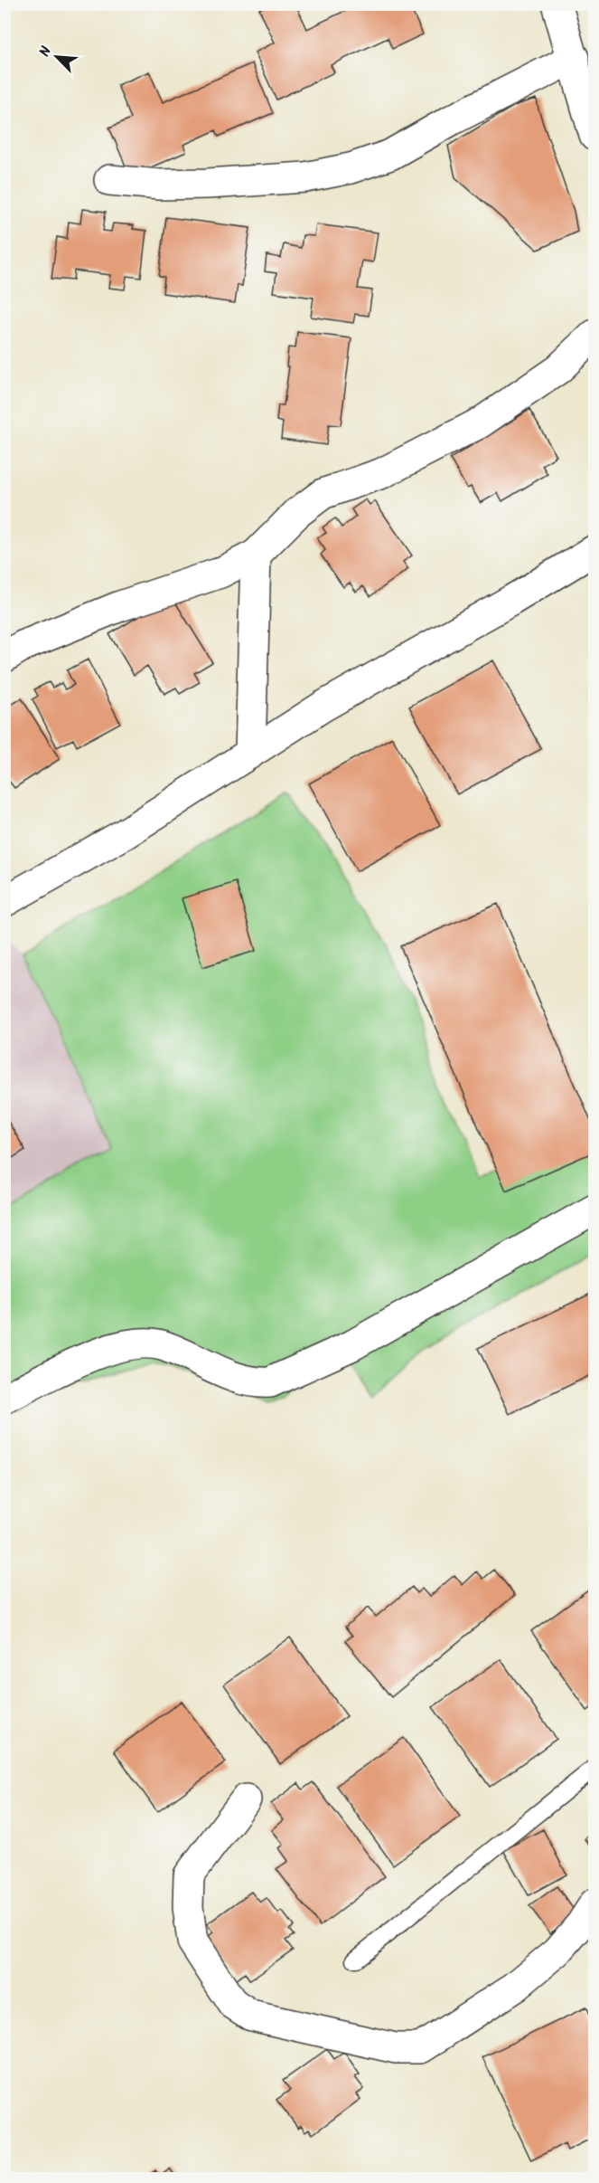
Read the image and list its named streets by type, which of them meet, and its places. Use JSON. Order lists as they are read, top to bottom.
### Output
{
  "north": "top left"
}
